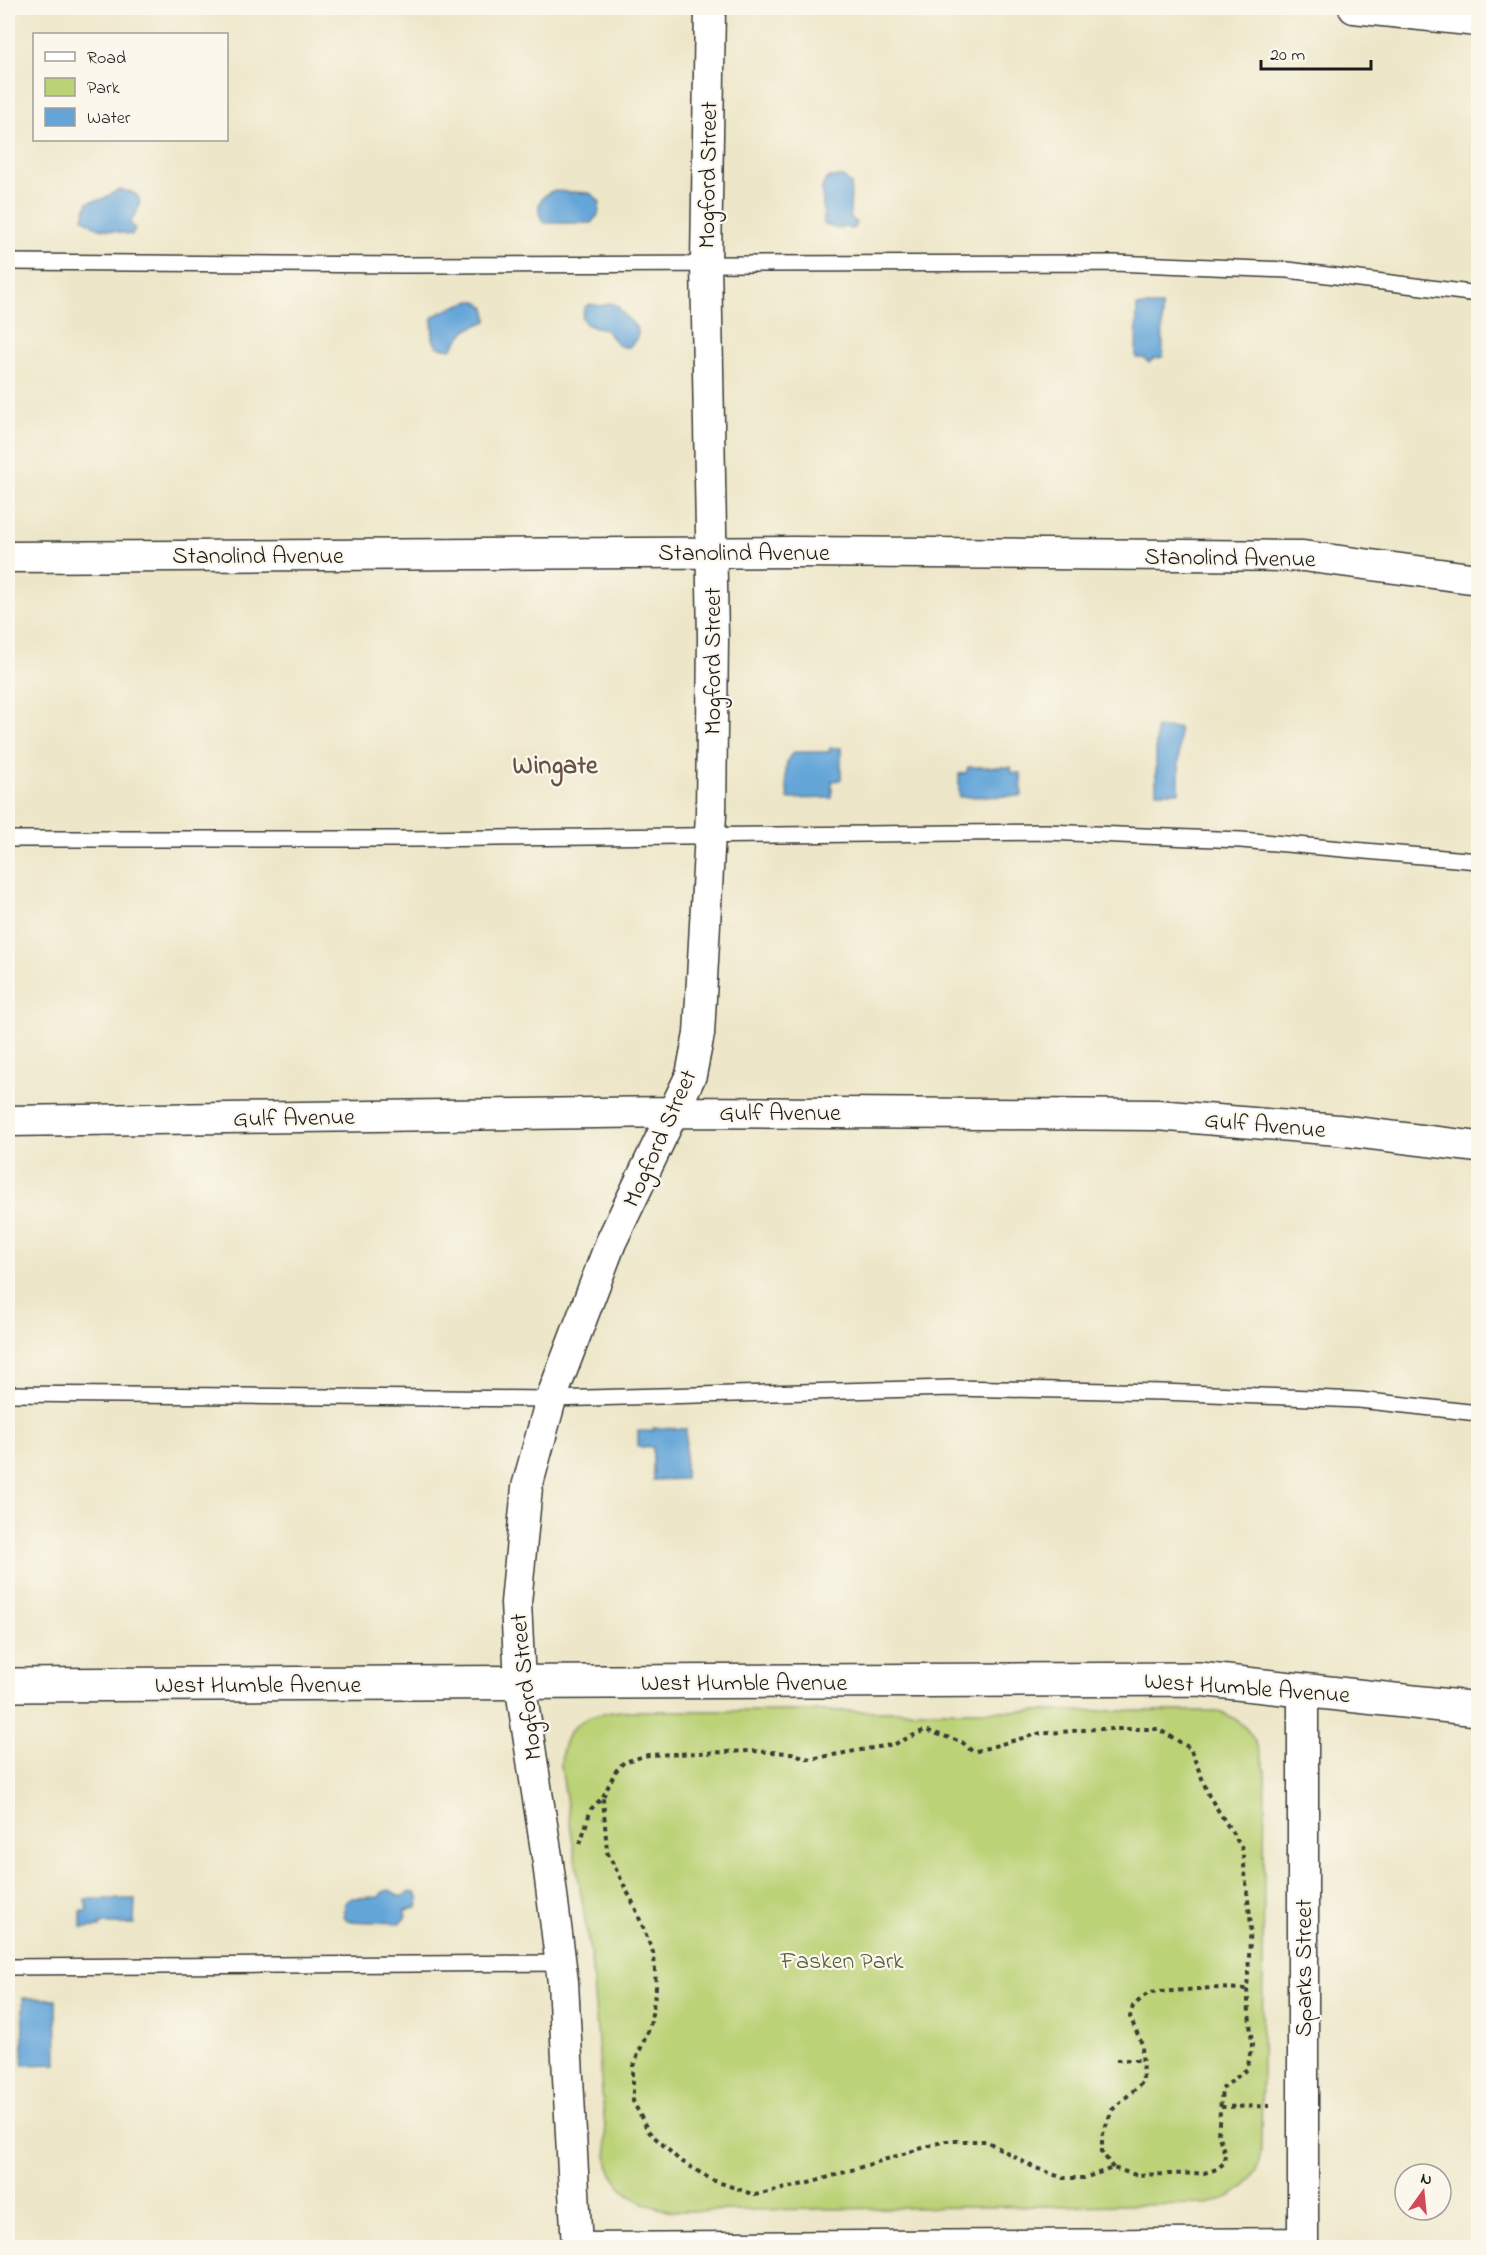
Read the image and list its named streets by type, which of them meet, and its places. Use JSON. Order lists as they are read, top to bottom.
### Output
{
  "streets": {
    "street": [
      "Mogford Street",
      "Stanolind Avenue",
      "Gulf Avenue",
      "West Humble Avenue",
      "Sparks Street"
    ]
  },
  "crossings": [
    ["Mogford Street", "Stanolind Avenue"],
    ["Mogford Street", "Gulf Avenue"],
    ["Mogford Street", "West Humble Avenue"],
    ["West Humble Avenue", "Sparks Street"]
  ],
  "districts": ["Wingate"],
  "parks": ["Fasken Park"],
  "legend": ["Road", "Park", "Water"],
  "scale_bar": "20 m",
  "north": "top"
}
